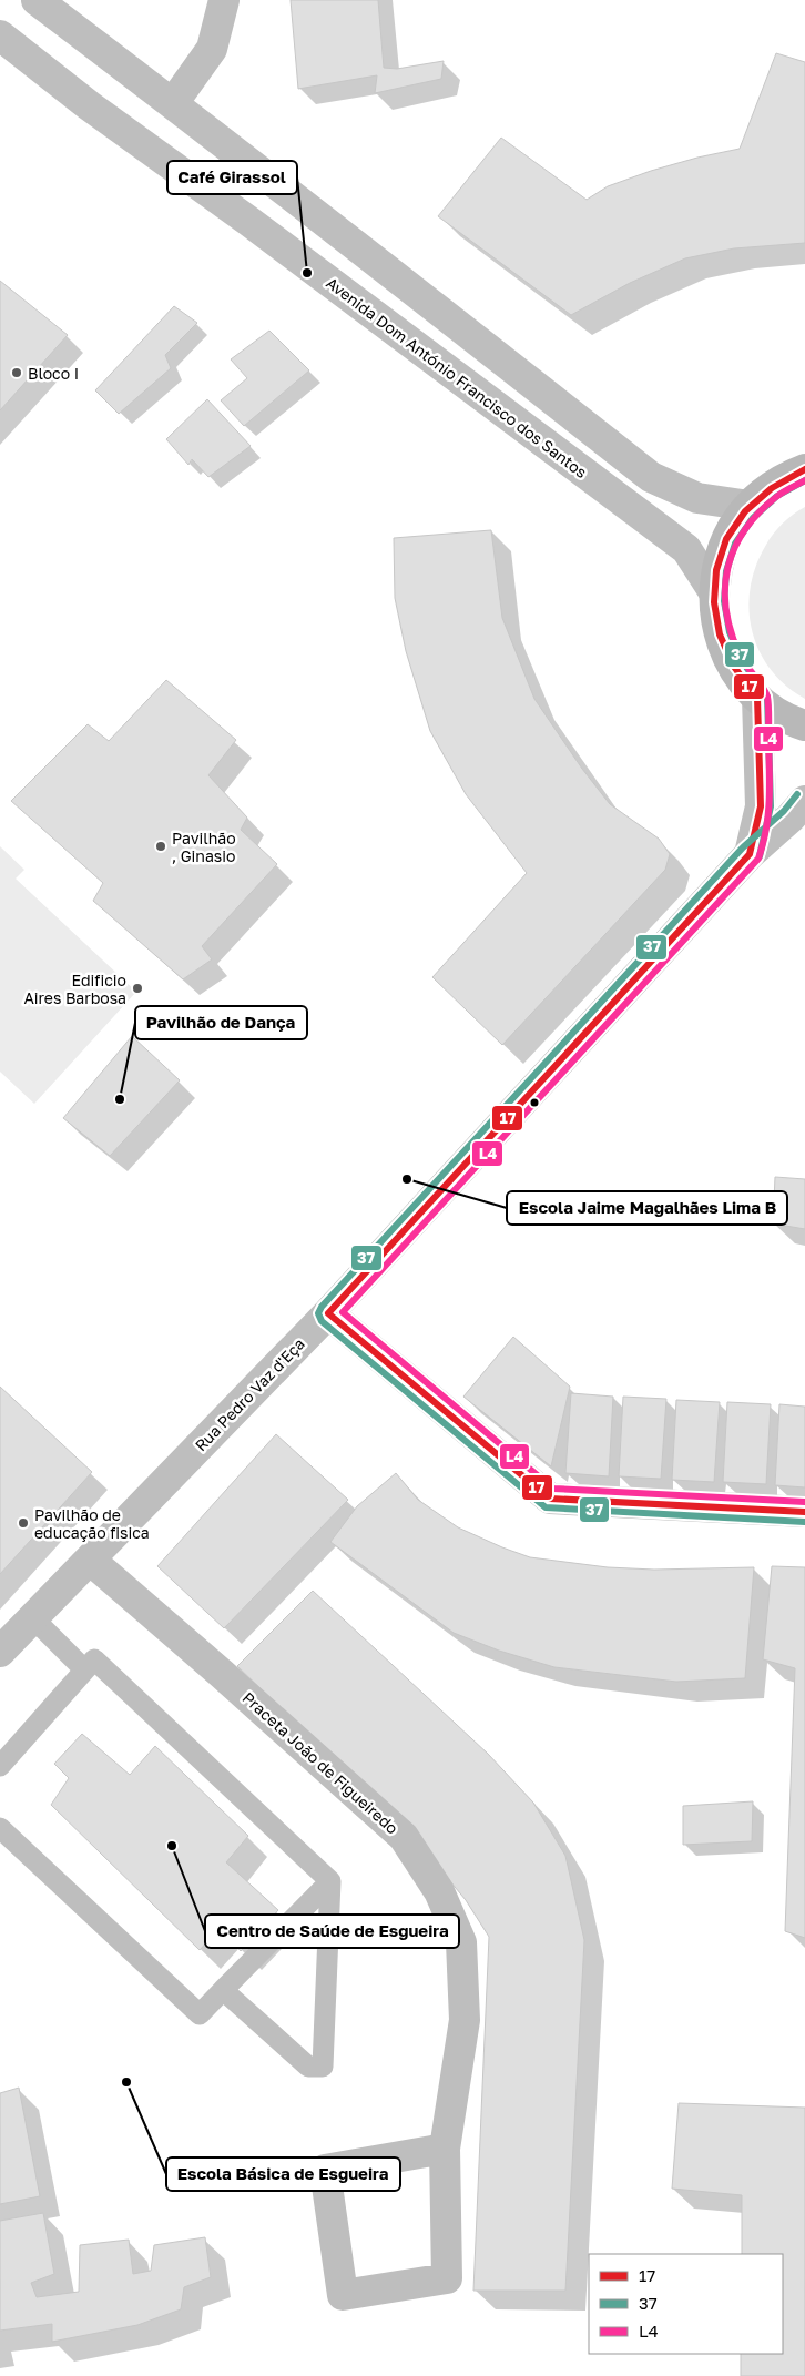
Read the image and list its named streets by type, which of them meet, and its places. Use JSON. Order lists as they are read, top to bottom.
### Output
{
  "streets": {
    "street": ["Avenida Dom António Francisco dos Santos", "Rua Pedro Vaz d'Eça", "Praceta João de Figueiredo"]
  },
  "crossings": [
    ["Rua Pedro Vaz d'Eça", "Praceta João de Figueiredo"]
  ],
  "places": [
    "Café Girassol",
    "Bloco I",
    "Pavilhão , Ginasio",
    "Edificio Aires Barbosa",
    "Pavilhão de Dança",
    "Escola Jaime Magalhães Lima B",
    "Pavilhão de educação fisica",
    "Centro de Saúde de Esgueira",
    "Escola Básica de Esgueira"
  ],
  "lines": ["transit line 17", "transit line 37", "transit line L4"],
  "legend": ["17", "37", "L4"]
}
